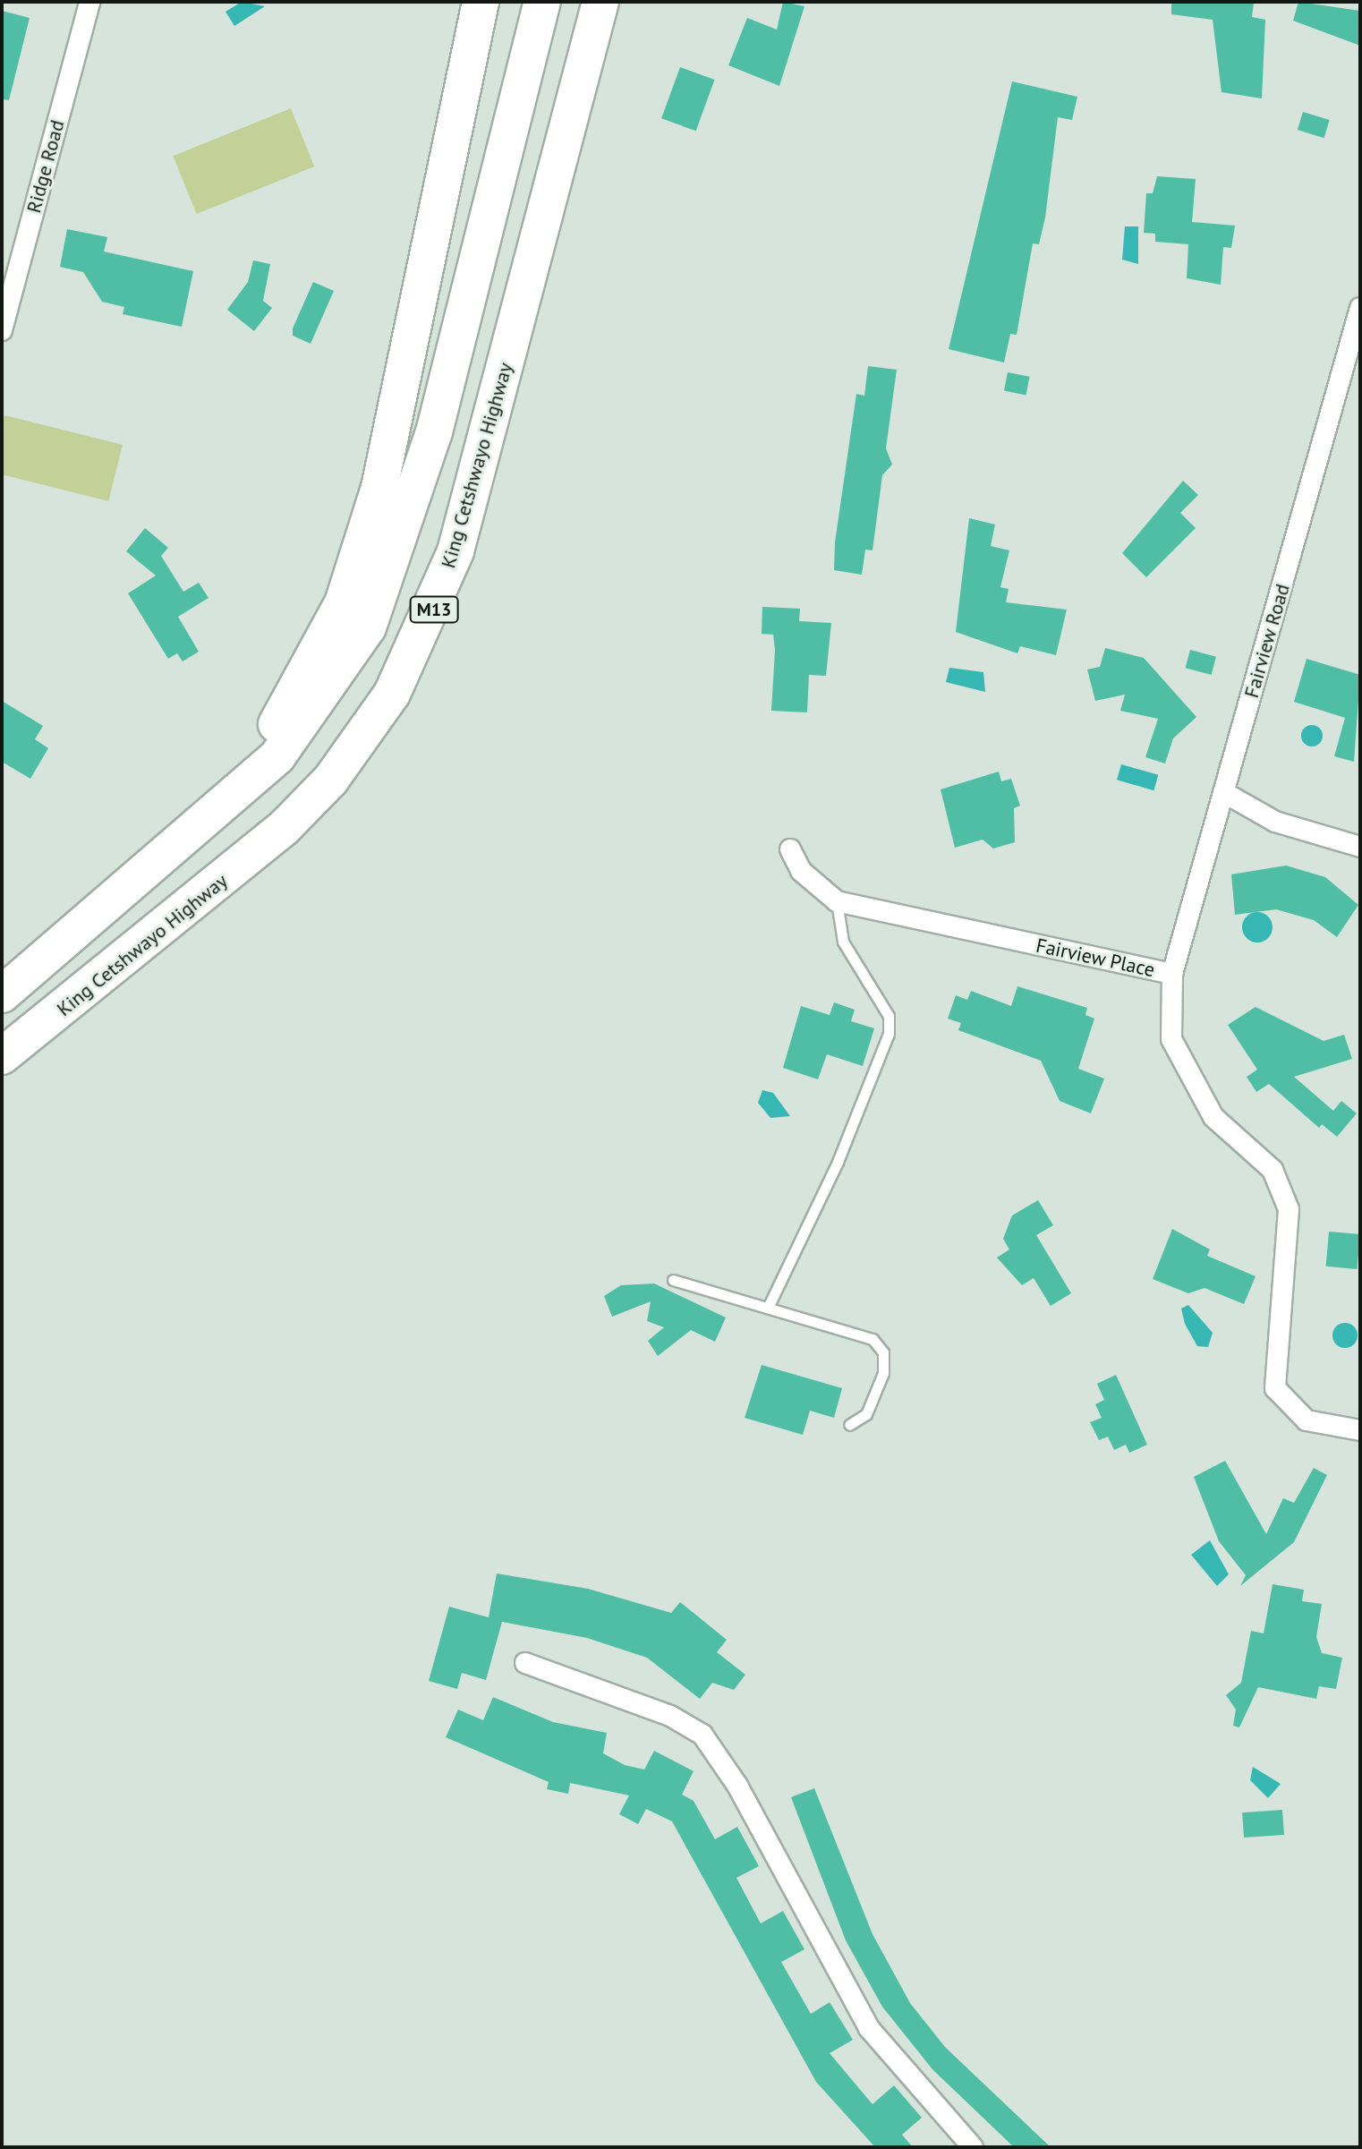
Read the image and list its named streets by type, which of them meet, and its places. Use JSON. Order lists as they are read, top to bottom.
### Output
{
  "streets": {
    "highway": ["King Cetshwayo Highway", "M13"],
    "street": ["Ridge Road", "Fairview Road", "Fairview Place"]
  },
  "crossings": [
    ["Fairview Road", "Fairview Place"]
  ]
}
